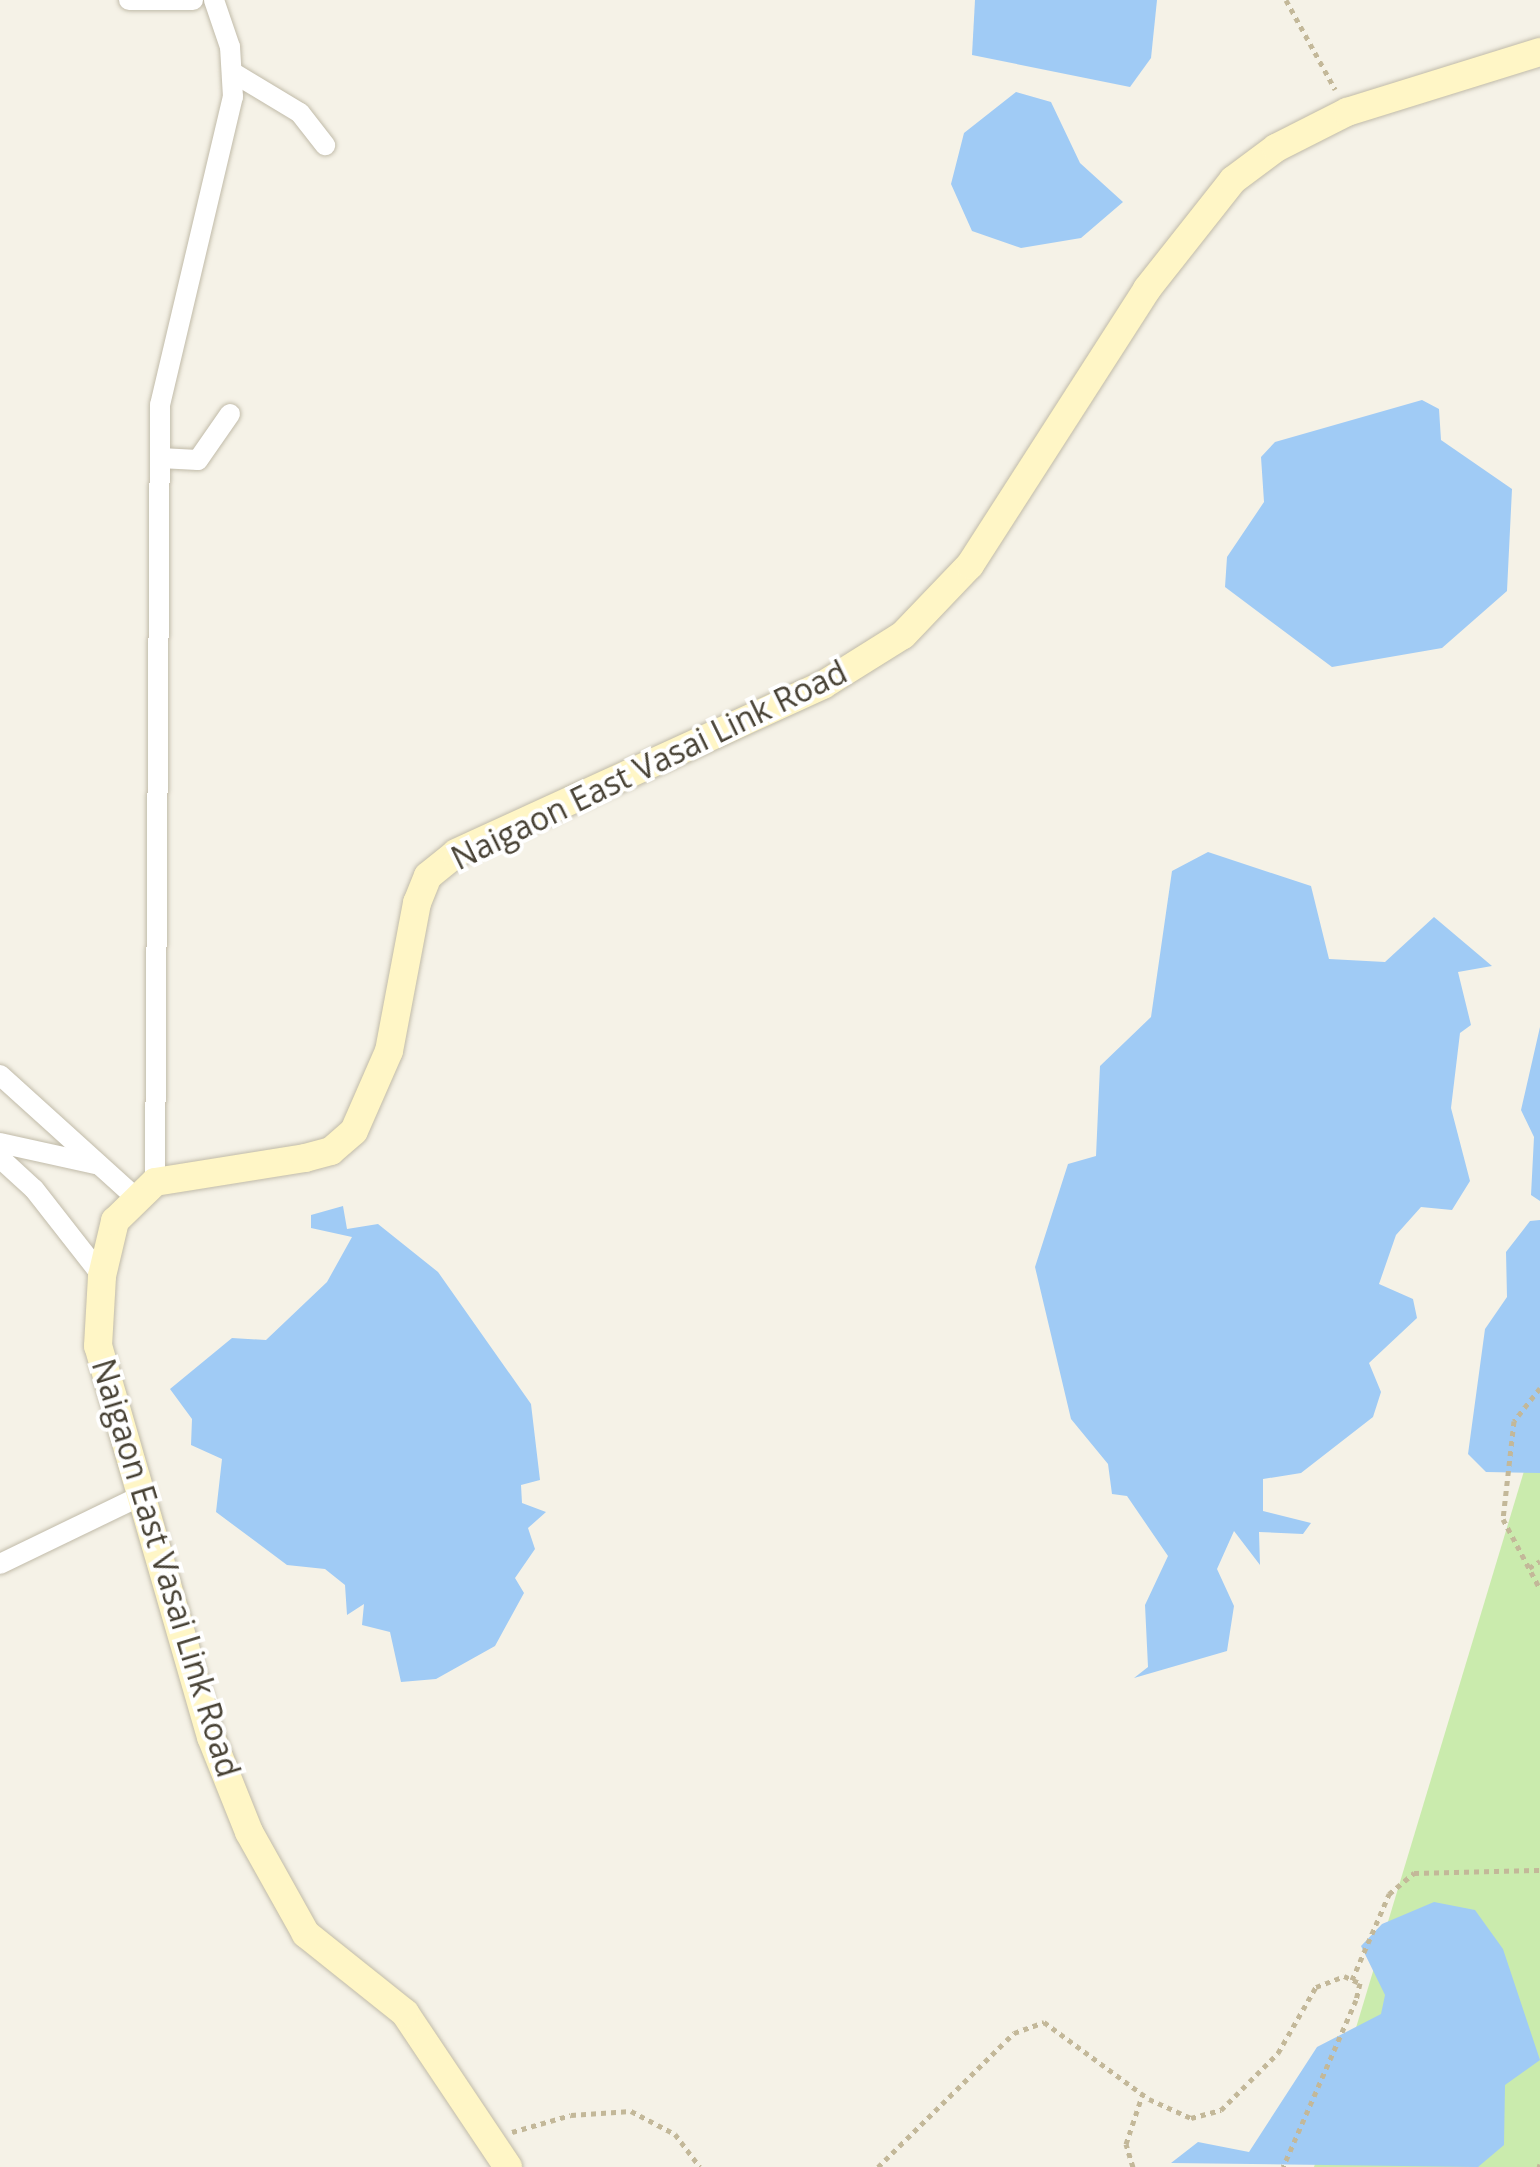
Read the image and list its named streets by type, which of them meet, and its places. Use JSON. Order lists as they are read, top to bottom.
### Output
{
  "streets": {
    "street": ["Naigaon East Vasai Link Road"]
  }
}
